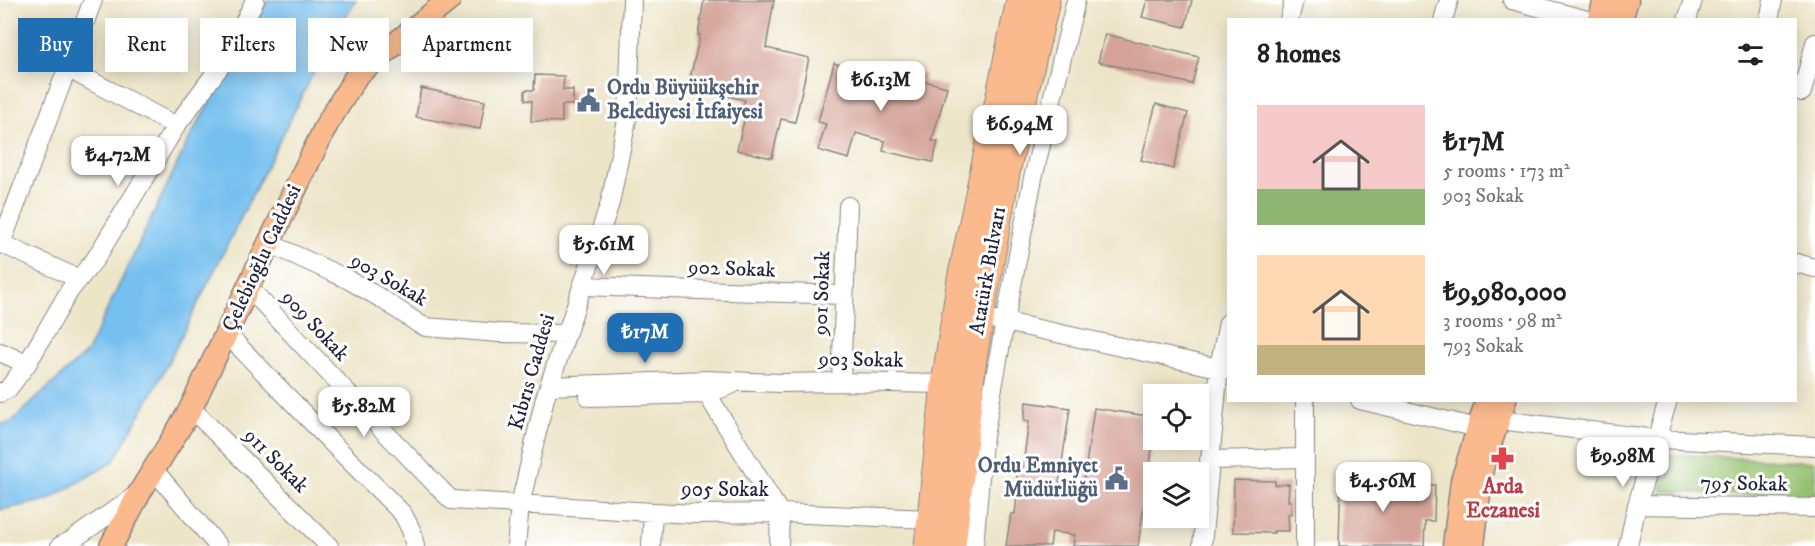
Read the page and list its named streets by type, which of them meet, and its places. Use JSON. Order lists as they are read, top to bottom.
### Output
{
  "streets": {
    "highway": ["Atatürk Bulvarı"],
    "main road": ["Çelebioğlu Caddesi"],
    "street": [
      "902 Sokak",
      "903 Sokak",
      "901 Sokak",
      "909 Sokak",
      "Kıbrıs Caddesi",
      "911 Sokak",
      "795 Sokak",
      "905 Sokak"
    ]
  },
  "crossings": [
    ["Çelebioğlu Caddesi", "903 Sokak"],
    ["Çelebioğlu Caddesi", "909 Sokak"],
    ["Çelebioğlu Caddesi", "911 Sokak"],
    ["902 Sokak", "901 Sokak"],
    ["902 Sokak", "Kıbrıs Caddesi"],
    ["Atatürk Bulvarı", "903 Sokak"],
    ["Atatürk Bulvarı", "905 Sokak"],
    ["903 Sokak", "901 Sokak"],
    ["903 Sokak", "Kıbrıs Caddesi"],
    ["909 Sokak", "Kıbrıs Caddesi"],
    ["909 Sokak", "905 Sokak"],
    ["Kıbrıs Caddesi", "905 Sokak"]
  ],
  "places": {
    "public building": ["Ordu Büyüükşehir Belediyesi İtfaiyesi", "Ordu Emniyet Müdürlüğü"],
    "pharmacy": ["Arda Eczanesi"]
  },
  "page": {
    "chip": [
      "Buy",
      "Rent",
      "Filters",
      "New",
      "Apartment"
    ],
    "heading": "8 homes",
    "price": [
      "₺6.13M",
      "₺6.94M",
      "₺4.72M",
      "₺5.61M",
      "₺17M",
      "₺5.82M",
      "₺9.98M",
      "₺4.56M"
    ],
    "list": [
      {
        "name": "₺17M",
        "note": "5 rooms · 173 m² · 903 Sokak"
      },
      {
        "name": "₺9,980,000",
        "note": "3 rooms · 98 m² · 793 Sokak"
      }
    ]
  }
}
